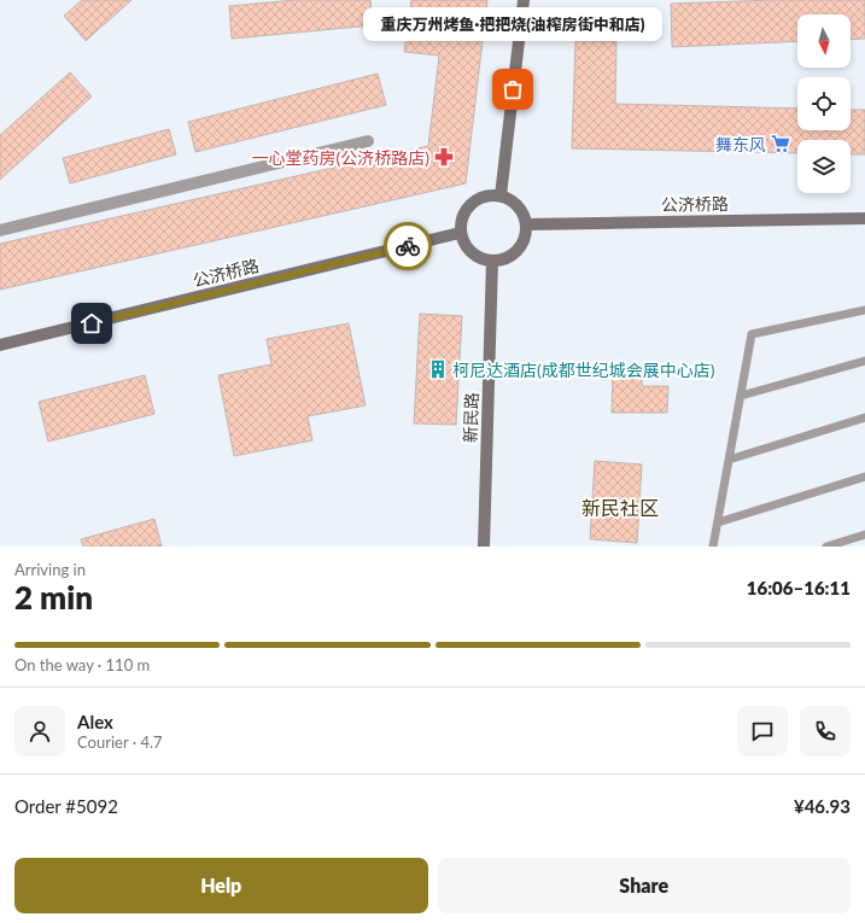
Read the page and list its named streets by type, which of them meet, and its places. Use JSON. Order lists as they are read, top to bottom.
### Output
{
  "streets": {
    "main road": ["公济桥路", "新民路"]
  },
  "crossings": [
    ["公济桥路", "新民路"]
  ],
  "districts": ["新民社区"],
  "places": {
    "other": ["重庆万州烤鱼·把把烧(油榨房街中和店)"],
    "supermarket": ["舞东风"],
    "pharmacy": ["一心堂药房(公济桥路店)"],
    "building": ["柯尼达酒店(成都世纪城会展中心店)"]
  },
  "north": "bottom",
  "page": {
    "bubble": "重庆万州烤鱼·把把烧(油榨房街中和店)",
    "heading": ["2 min", "Arriving in", "16:06–16:11"],
    "panel": [
      "Alex",
      "Courier · 4.7",
      "Order #5092",
      "¥46.93"
    ],
    "bar": "On the way · 110 m",
    "buttons": ["Help", "Share"]
  }
}
